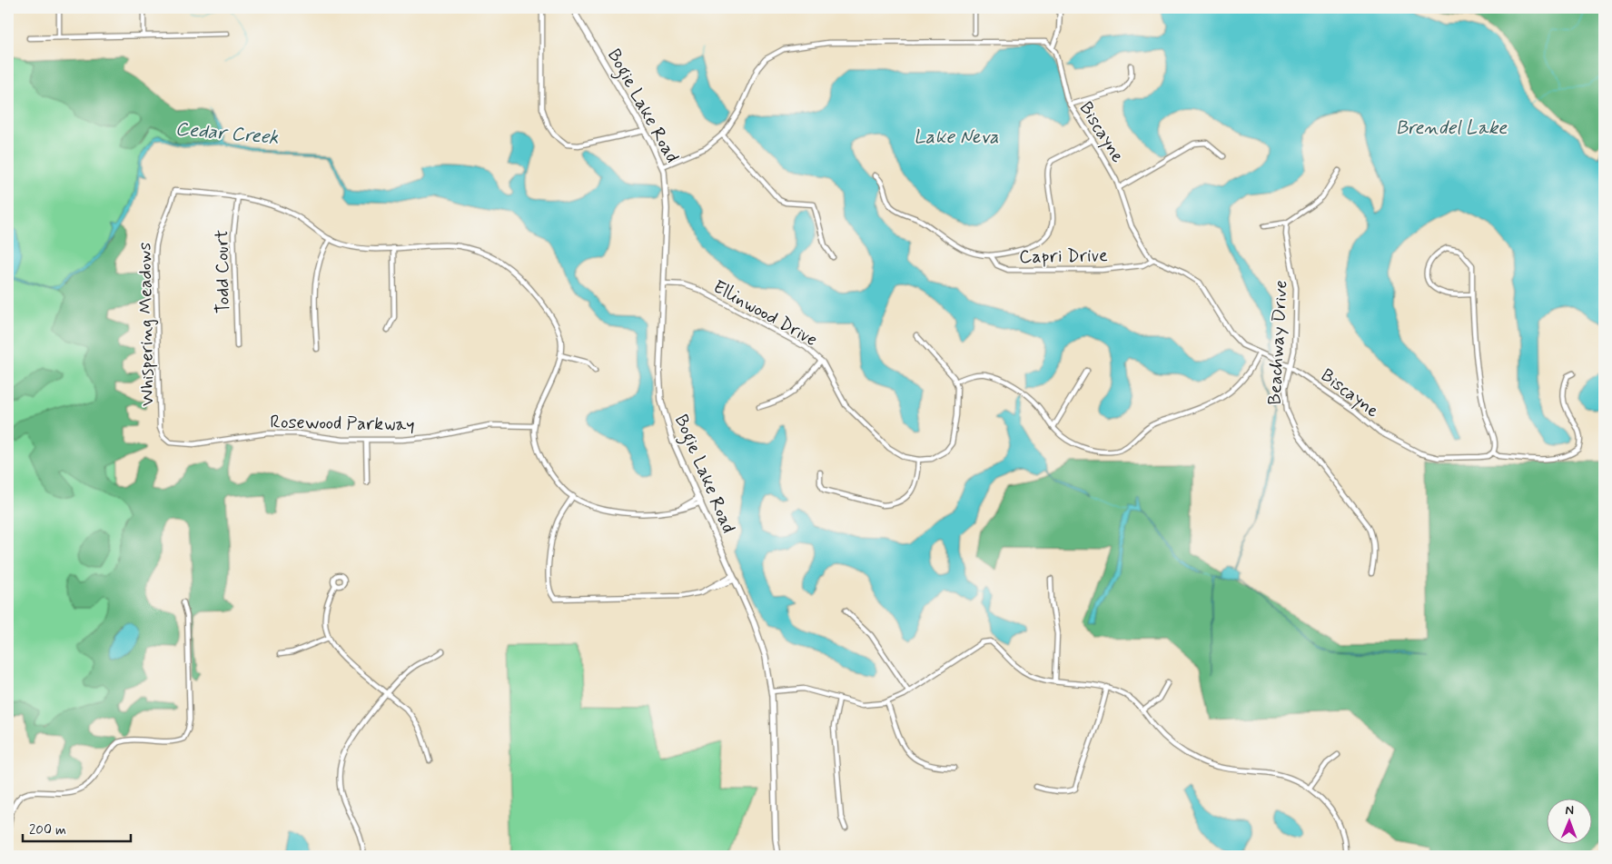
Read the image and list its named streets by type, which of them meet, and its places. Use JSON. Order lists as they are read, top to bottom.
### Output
{
  "streets": {
    "main road": ["Bogie Lake Road"],
    "street": [
      "Biscayne",
      "Capri Drive",
      "Todd Court",
      "Ellinwood Drive",
      "Whispering Meadows",
      "Beachway Drive",
      "Rosewood Parkway"
    ]
  },
  "crossings": [
    ["Bogie Lake Road", "Ellinwood Drive"],
    ["Bogie Lake Road", "Whispering Meadows"],
    ["Biscayne", "Capri Drive"],
    ["Biscayne", "Beachway Drive"],
    ["Todd Court", "Whispering Meadows"],
    ["Whispering Meadows", "Rosewood Parkway"]
  ],
  "water": ["Brendel Lake", "Cedar Creek", "Lake Neva"],
  "scale_bar": "200 m",
  "north": "top"
}
